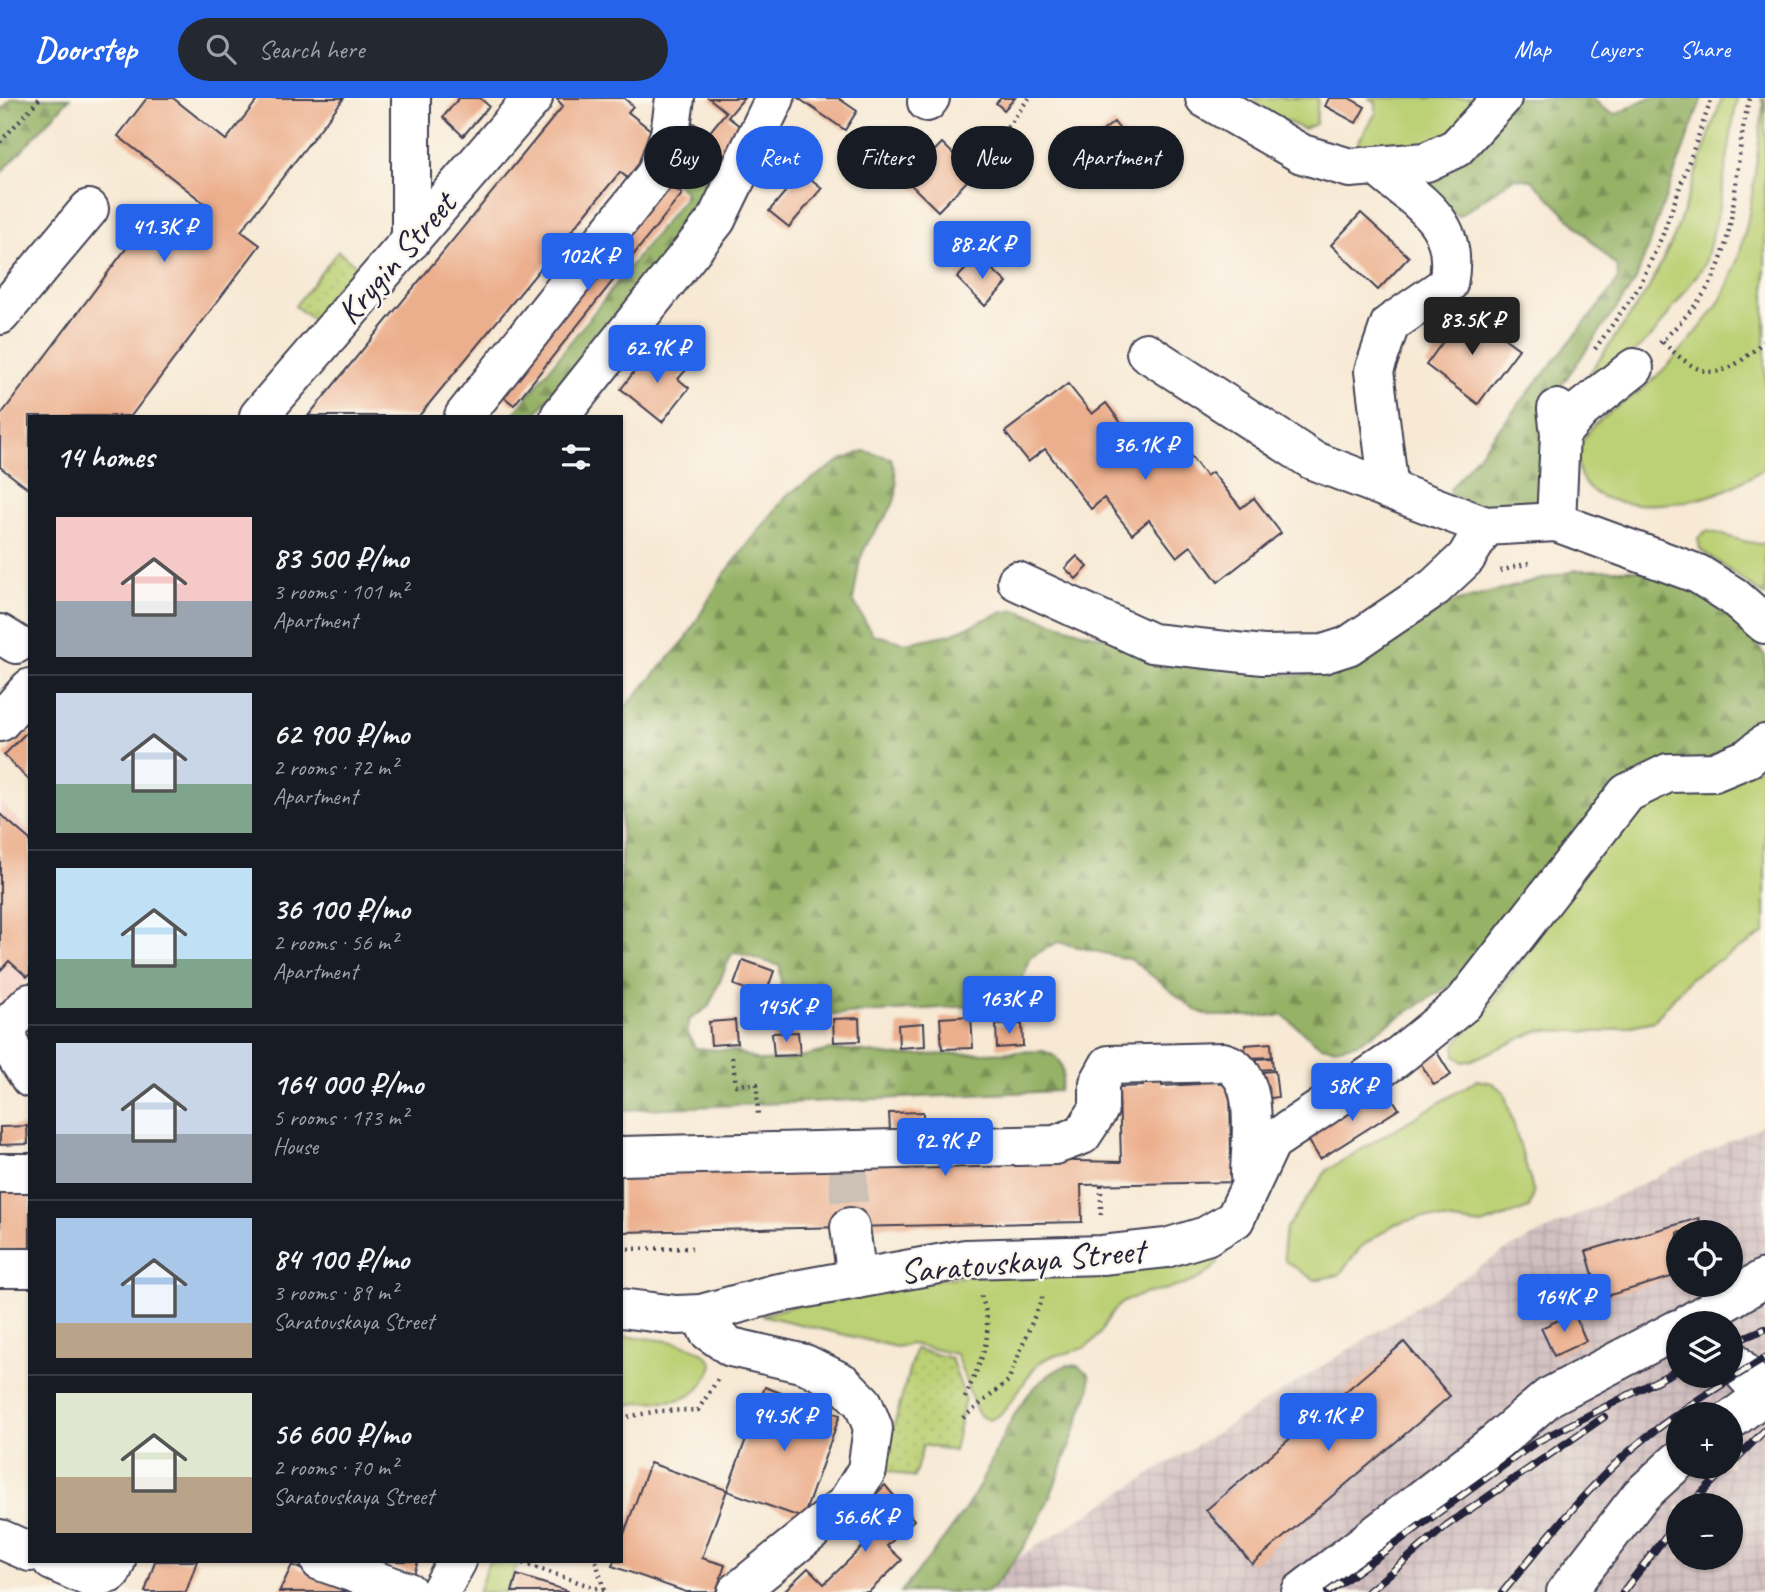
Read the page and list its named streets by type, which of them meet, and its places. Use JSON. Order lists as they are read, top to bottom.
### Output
{
  "streets": {
    "street": ["Krygin Street", "Saratovskaya Street"]
  },
  "page": {
    "header": "Doorstep",
    "search": "Search here",
    "nav": ["Map", "Layers", "Share"],
    "chip": [
      "Buy",
      "Rent",
      "Filters",
      "New",
      "Apartment"
    ],
    "price": [
      "41.3K ₽",
      "88.2K ₽",
      "102K ₽",
      "83.5K ₽",
      "62.9K ₽",
      "36.1K ₽",
      "163K ₽",
      "145K ₽",
      "58K ₽",
      "92.9K ₽",
      "164K ₽",
      "94.5K ₽",
      "84.1K ₽",
      "56.6K ₽"
    ],
    "heading": "14 homes",
    "list": [
      {
        "name": "83 500 ₽/mo",
        "note": "3 rooms · 101 m² · Apartment"
      },
      {
        "name": "62 900 ₽/mo",
        "note": "2 rooms · 72 m² · Apartment"
      },
      {
        "name": "36 100 ₽/mo",
        "note": "2 rooms · 56 m² · Apartment"
      },
      {
        "name": "164 000 ₽/mo",
        "note": "5 rooms · 173 m² · House"
      },
      {
        "name": "84 100 ₽/mo",
        "note": "3 rooms · 89 m² · Saratovskaya Street"
      },
      {
        "name": "56 600 ₽/mo",
        "note": "2 rooms · 70 m² · Saratovskaya Street"
      }
    ],
    "map_buttons": ["+", "−"]
  }
}
